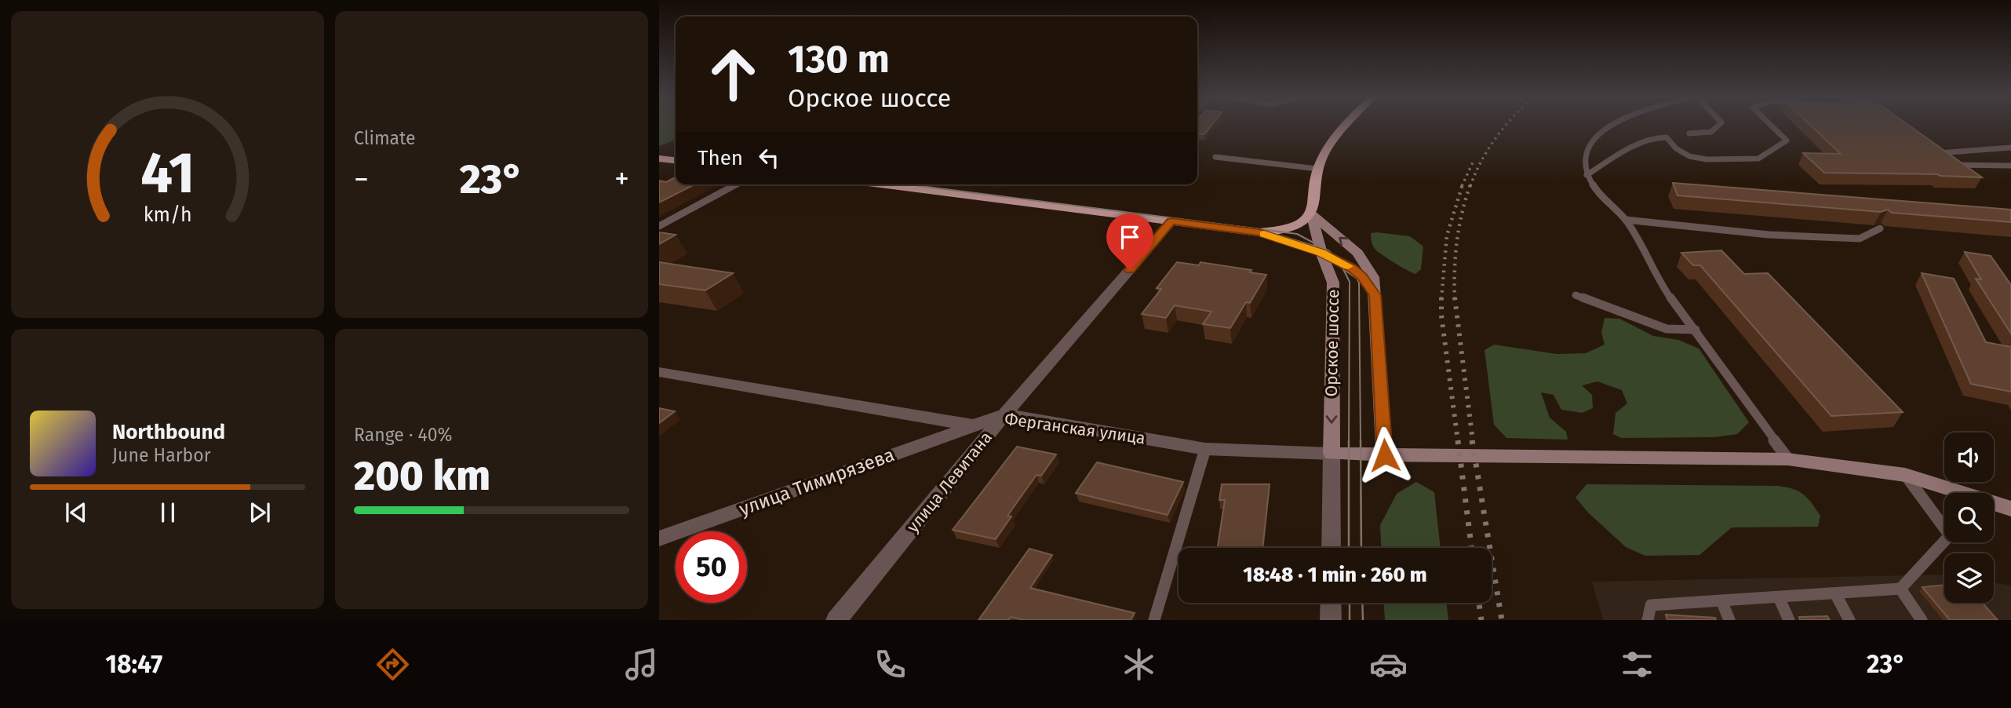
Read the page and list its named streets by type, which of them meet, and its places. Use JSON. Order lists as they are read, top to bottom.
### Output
{
  "streets": {
    "main road": ["Орское шоссе"],
    "street": ["Ферганская улица", "улица Тимирязева", "улица Левитана"]
  },
  "crossings": [
    ["Орское шоссе", "Ферганская улица"],
    ["Ферганская улица", "улица Тимирязева"],
    ["Ферганская улица", "улица Левитана"]
  ],
  "page": {
    "tile": [
      "Climate",
      ["Range · 40%", "200 km"]
    ],
    "turn": ["130 m", "Орское шоссе"],
    "then": "Then",
    "heat": ["−", "23°", "+"],
    "song": ["Northbound", "June Harbor"],
    "limit": "50",
    "trip": "18:48 · 1 min · 260 m",
    "tabs": ["18:47", "23°"],
    "gauge": ["41", "km/h"]
  }
}
